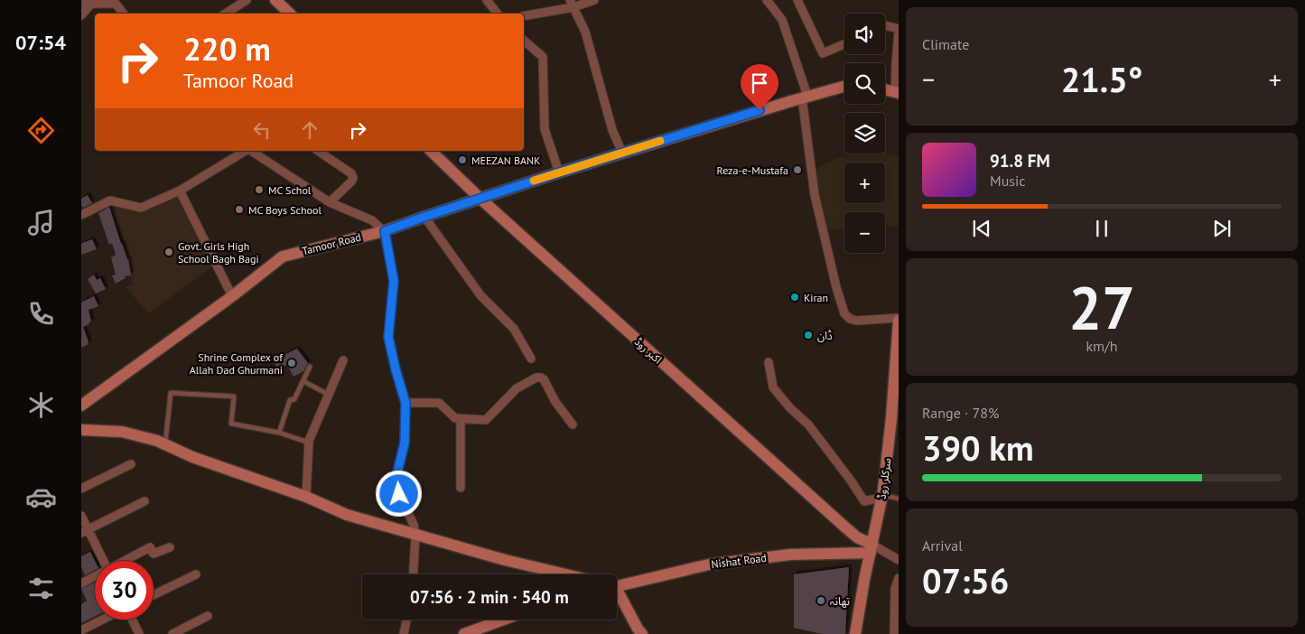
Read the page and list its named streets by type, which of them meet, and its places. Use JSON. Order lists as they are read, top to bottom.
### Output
{
  "streets": {
    "street": [
      "Tamoor Road",
      "اکبر روڈ",
      "سرکلر روڈ",
      "Nishat Road"
    ]
  },
  "crossings": [
    ["Tamoor Road", "اکبر روڈ"],
    ["اکبر روڈ", "سرکلر روڈ"],
    ["اکبر روڈ", "Nishat Road"],
    ["سرکلر روڈ", "Nishat Road"]
  ],
  "places": [
    "MEEZAN BANK",
    "Reza-e-Mustafa",
    "MC Schol",
    "MC Boys School",
    "Govt. Girls High School Bagh Bagi",
    "Kiran",
    "ڈان",
    "Shrine Complex of Allah Dad Ghurmani",
    "تھانہ"
  ],
  "page": {
    "tabs": "07:54",
    "tile": [
      "Climate",
      ["27", "km/h"],
      ["Range · 78%", "390 km"],
      ["Arrival", "07:56"]
    ],
    "map_buttons": ["+", "−"],
    "turn": ["220 m", "Tamoor Road"],
    "heat": ["−", "21.5°", "+"],
    "song": ["91.8 FM", "Music"],
    "limit": "30",
    "trip": "07:56 · 2 min · 540 m"
  }
}
